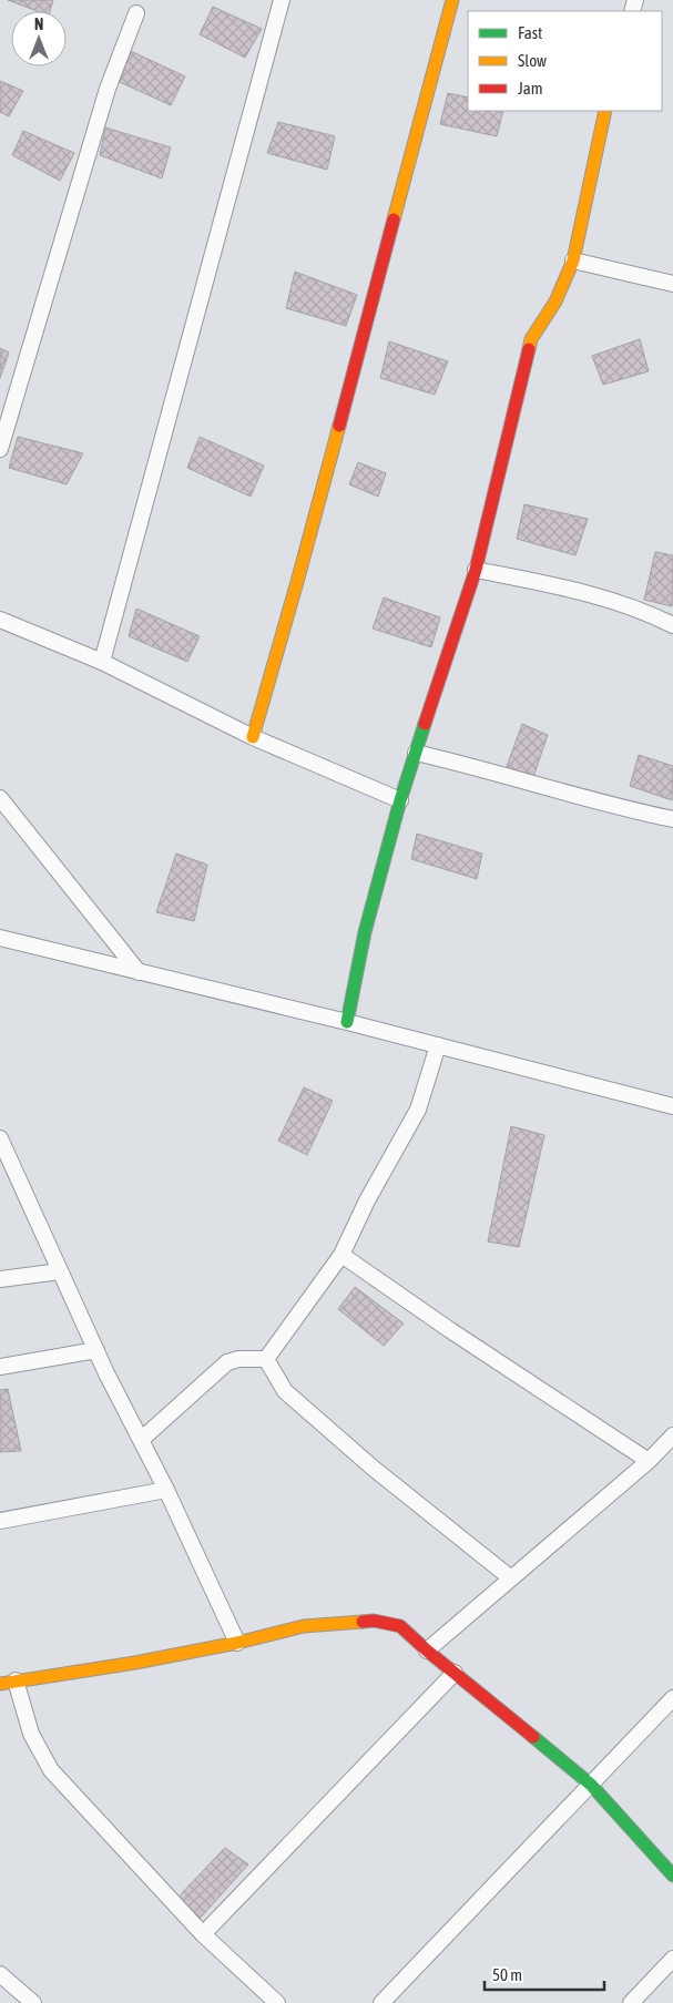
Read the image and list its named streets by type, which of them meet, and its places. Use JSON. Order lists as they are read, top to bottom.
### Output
{
  "legend": ["Fast", "Slow", "Jam"],
  "scale_bar": "50 m",
  "north": "top"
}
